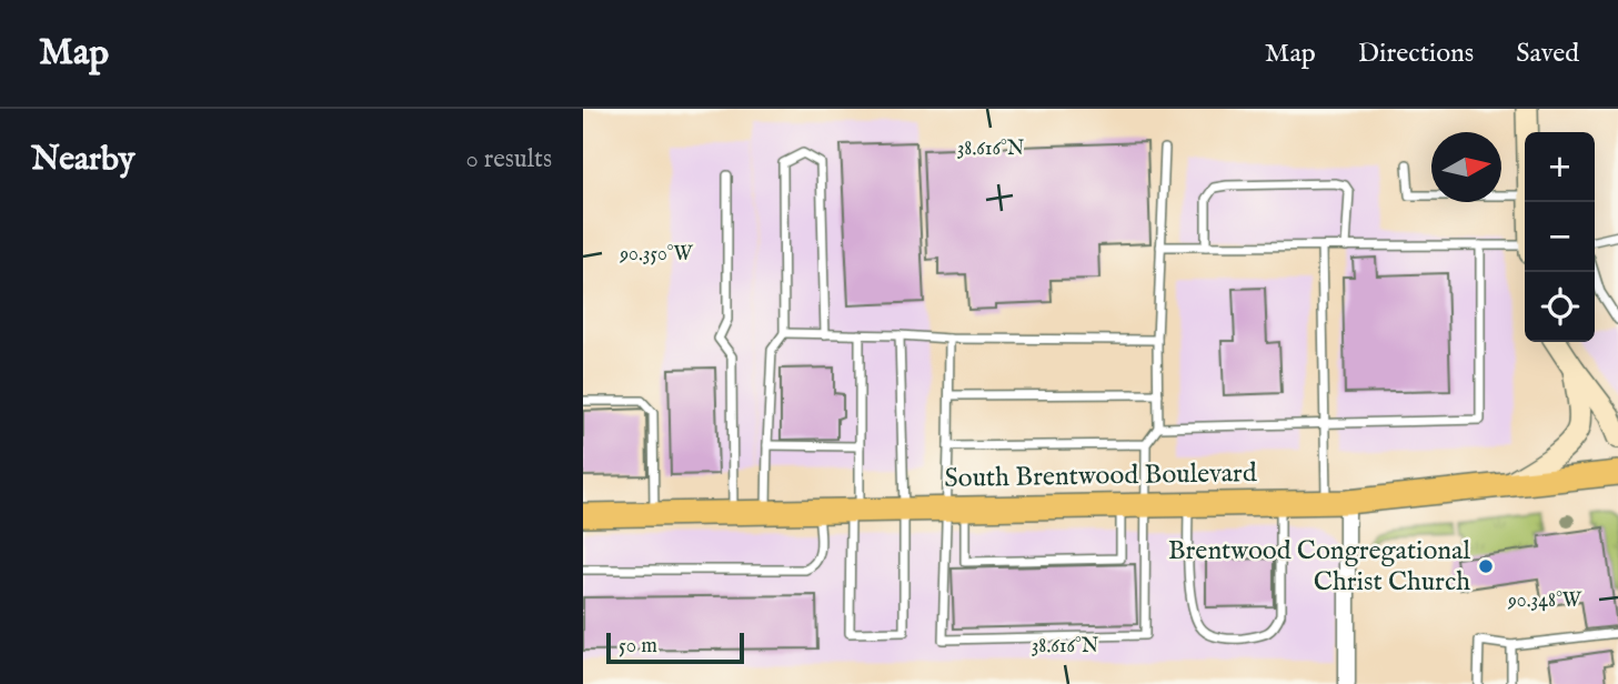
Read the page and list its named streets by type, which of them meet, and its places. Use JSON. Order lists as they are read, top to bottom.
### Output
{
  "streets": {
    "main road": ["South Brentwood Boulevard"]
  },
  "places": ["Brentwood Congregational Christ Church"],
  "scale_bar": "50 m",
  "north": "right",
  "page": {
    "header": "Map",
    "nav": ["Map", "Directions", "Saved"],
    "heading": ["Nearby", "0 results"],
    "map_buttons": ["+", "−"],
    "scale": "50 m"
  },
  "coordinates": ["38.616°N", "90.350°W", "90.348°W"]
}
